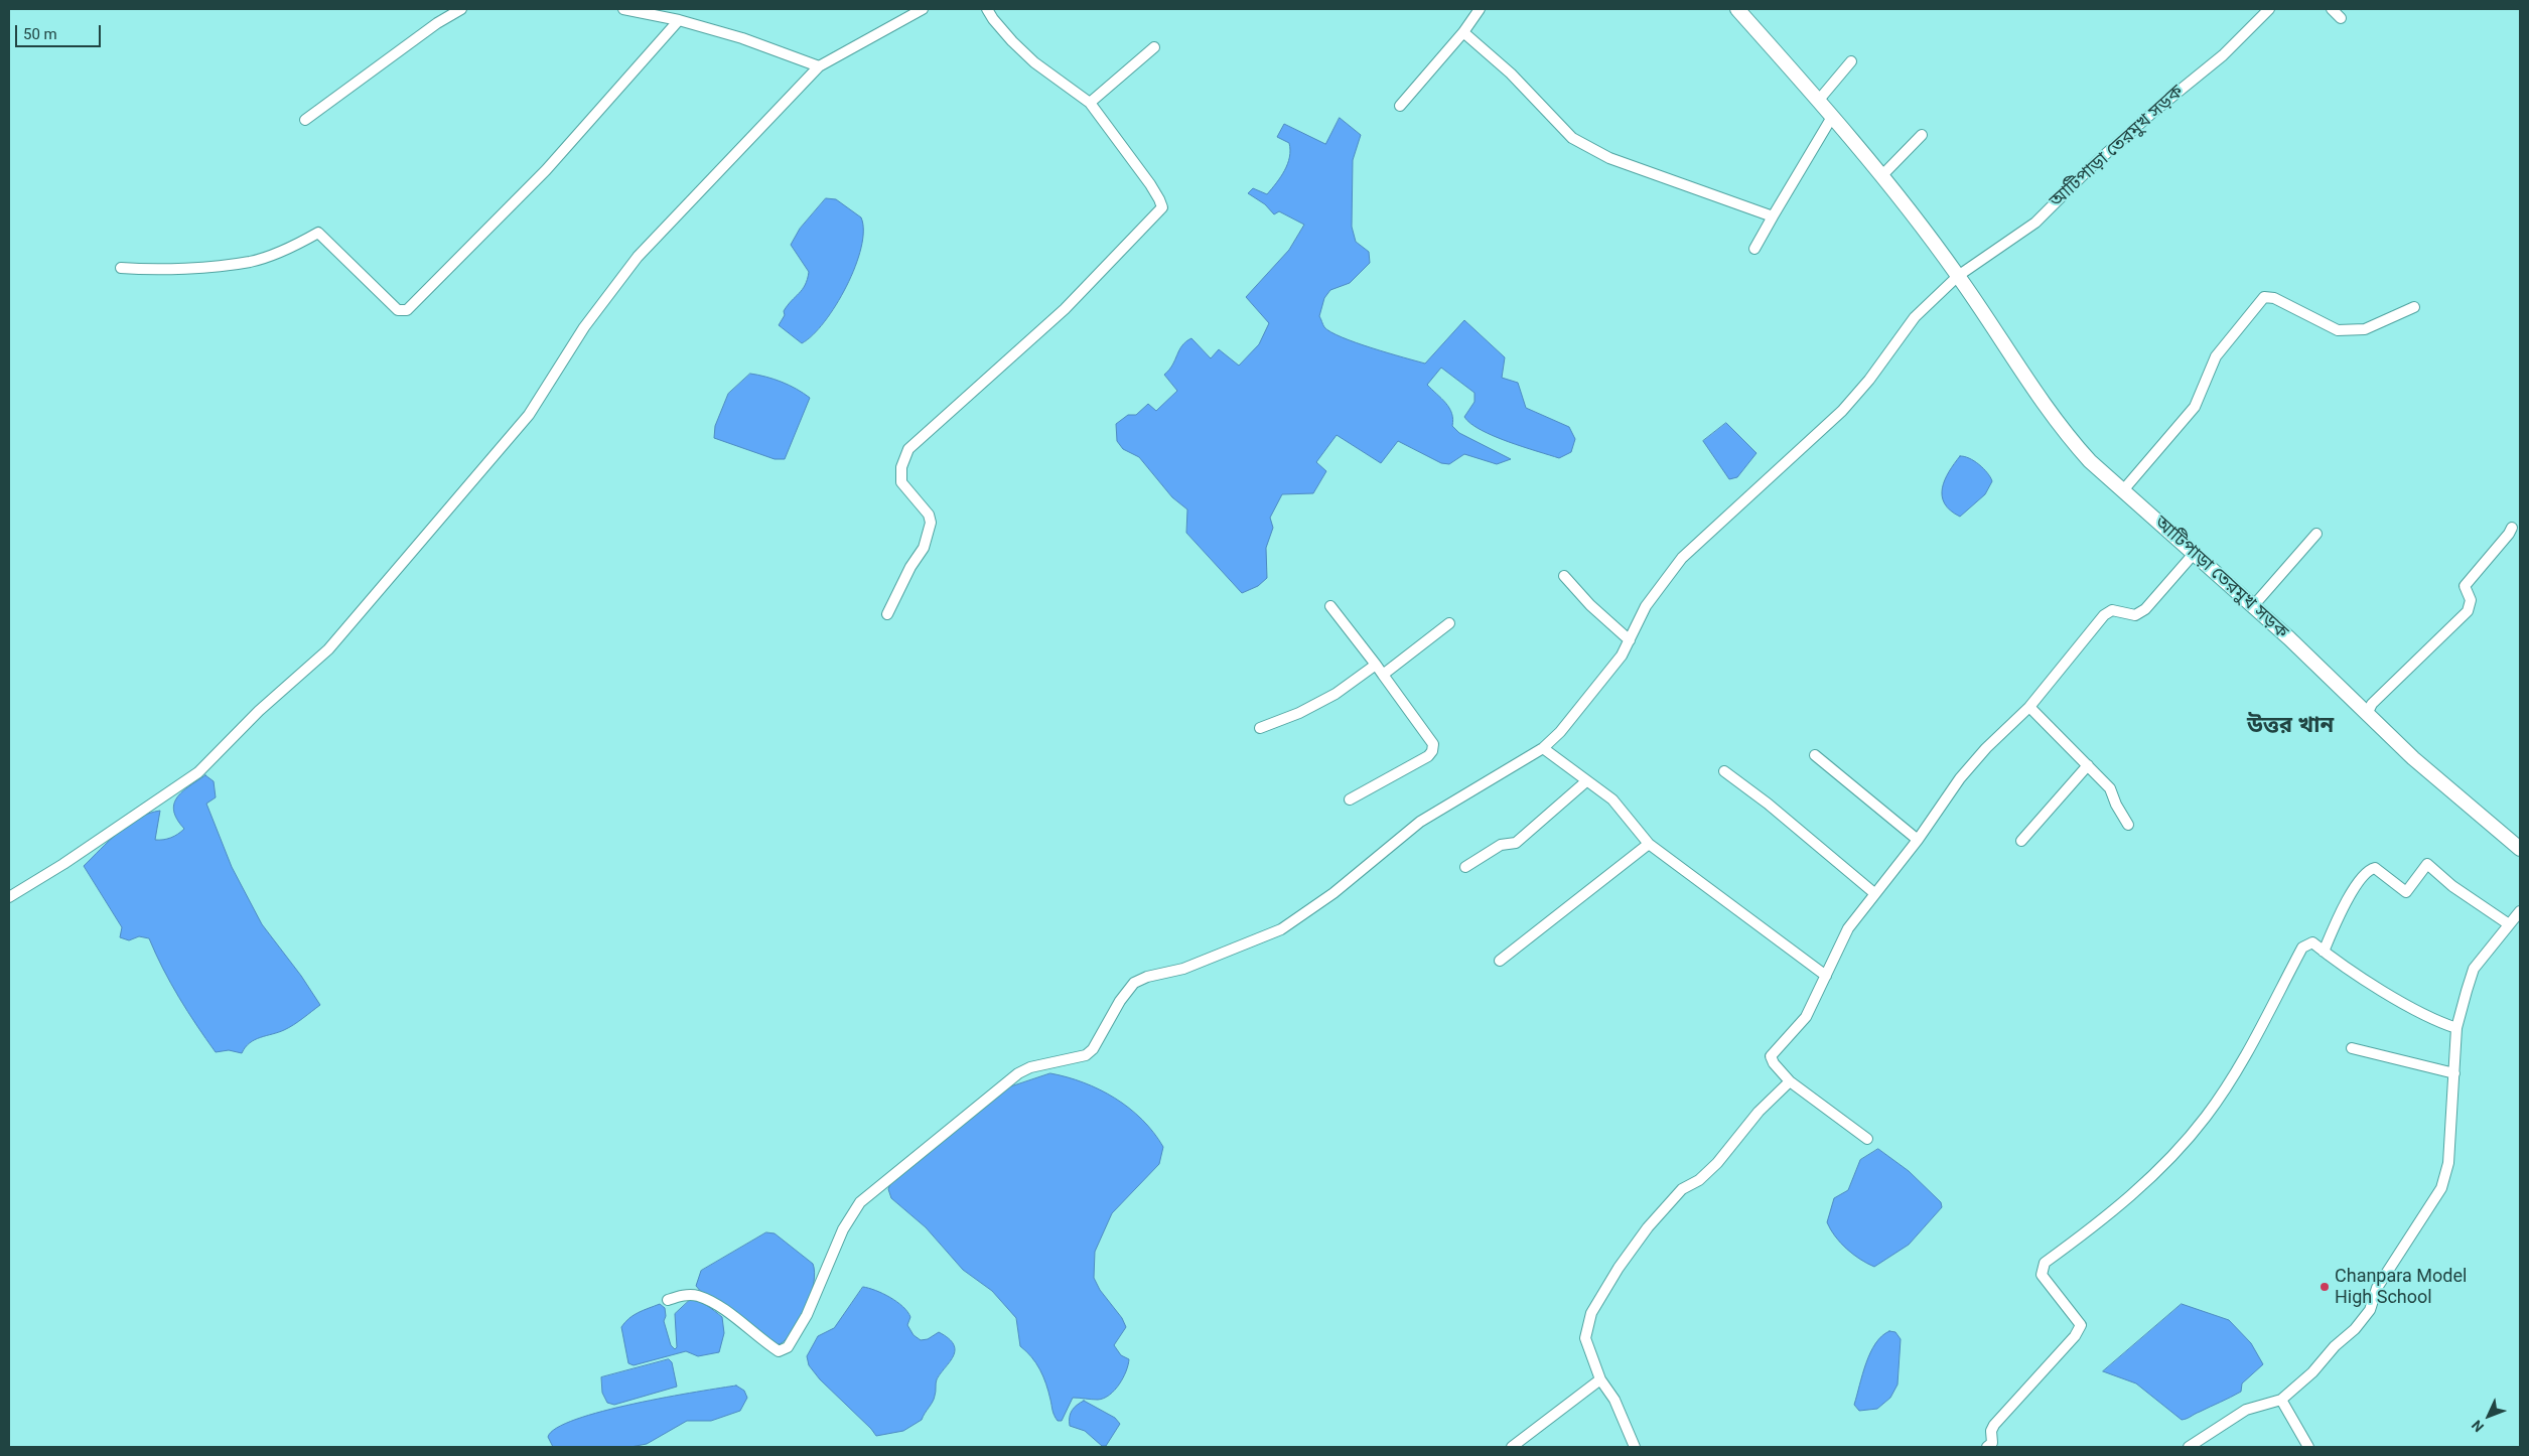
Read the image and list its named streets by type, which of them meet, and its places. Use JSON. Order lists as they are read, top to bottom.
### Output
{
  "streets": {
    "main road": ["আটিপাড়া তেরমুখ সড়ক"]
  },
  "districts": ["উত্তর খান"],
  "places": ["Chanpara Model High School"],
  "scale_bar": "50 m",
  "north": "bottom left"
}
